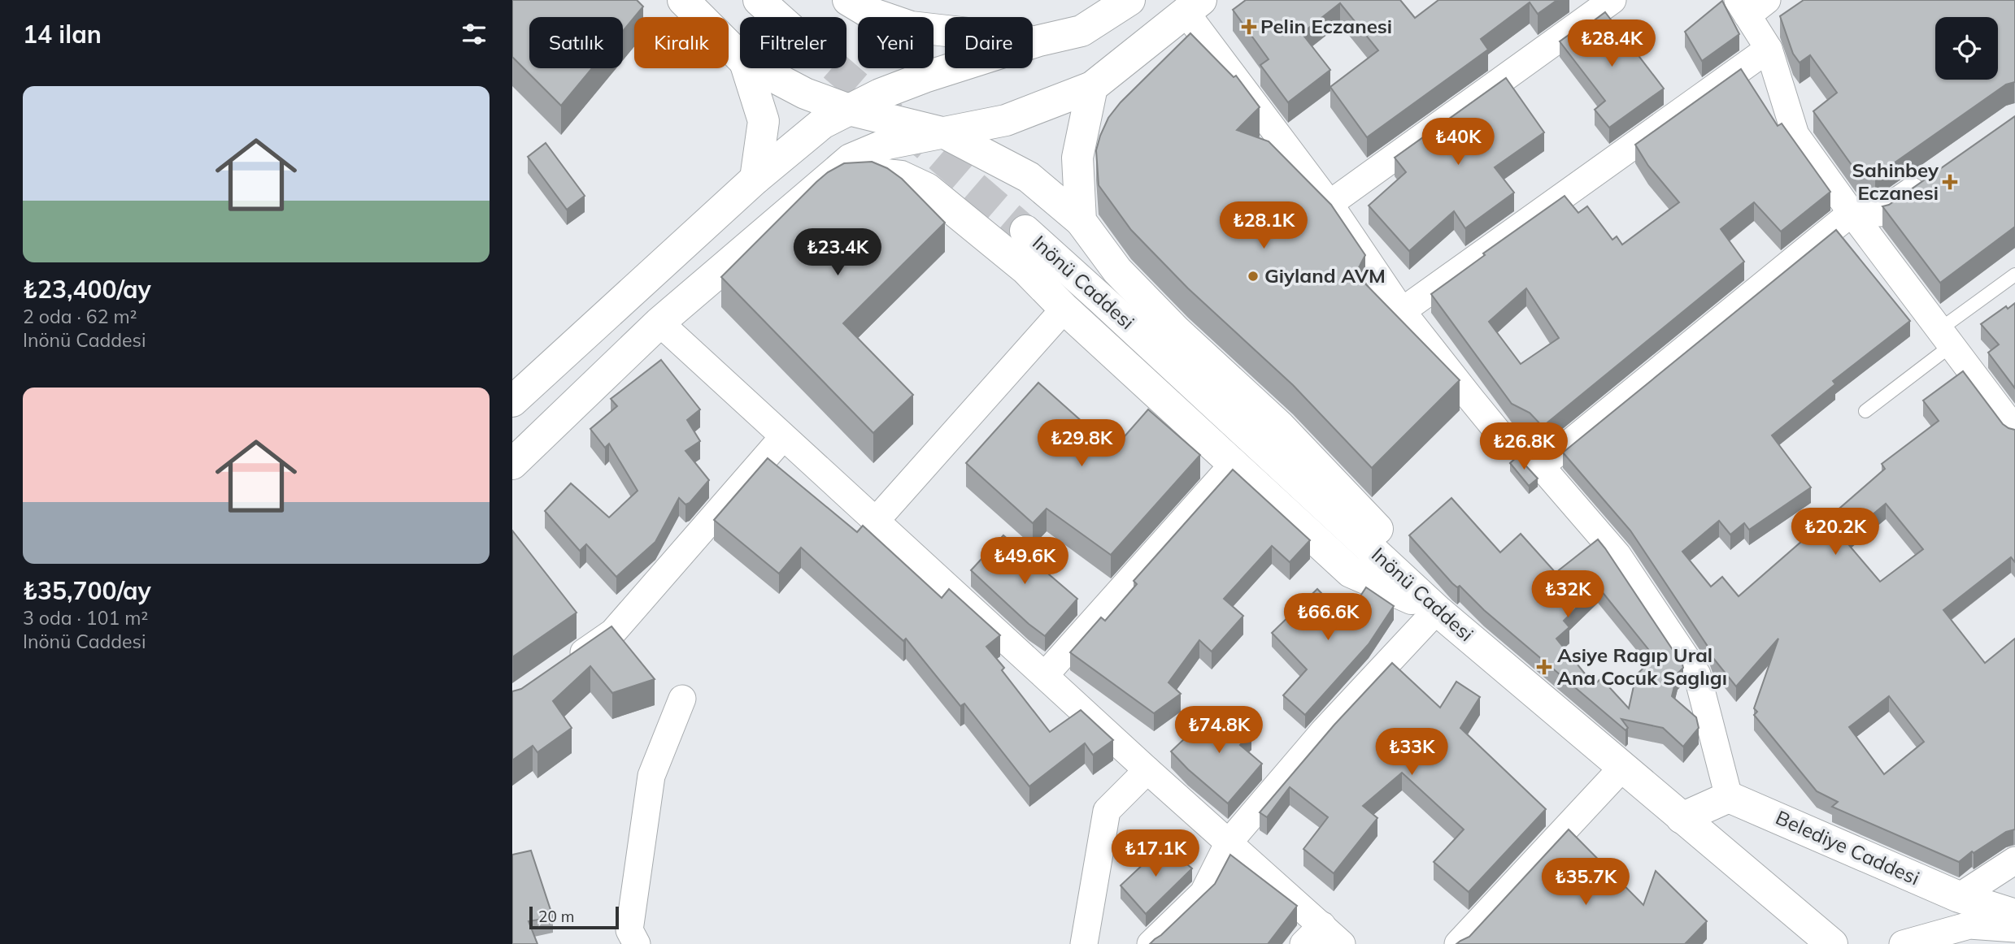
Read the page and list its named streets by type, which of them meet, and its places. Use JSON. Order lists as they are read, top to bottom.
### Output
{
  "streets": {
    "main road": ["Inönü Caddesi", "Belediye Caddesi"]
  },
  "places": {
    "health": ["Pelin Eczanesi", "Sahinbey Eczanesi", "Asiye Ragıp Ural Ana Cocuk Saglıgı"],
    "other": ["Giyland AVM"]
  },
  "scale_bar": "20 m",
  "page": {
    "heading": "14 ilan",
    "chip": [
      "Satılık",
      "Kiralık",
      "Filtreler",
      "Yeni",
      "Daire"
    ],
    "price": [
      "₺28.4K",
      "₺40K",
      "₺28.1K",
      "₺23.4K",
      "₺29.8K",
      "₺26.8K",
      "₺20.2K",
      "₺49.6K",
      "₺32K",
      "₺66.6K",
      "₺74.8K",
      "₺33K",
      "₺17.1K",
      "₺35.7K"
    ],
    "list": [
      {
        "name": "₺23,400/ay",
        "note": "2 oda · 62 m² · Inönü Caddesi"
      },
      {
        "name": "₺35,700/ay",
        "note": "3 oda · 101 m² · Inönü Caddesi"
      }
    ],
    "scale": "20 m"
  }
}
